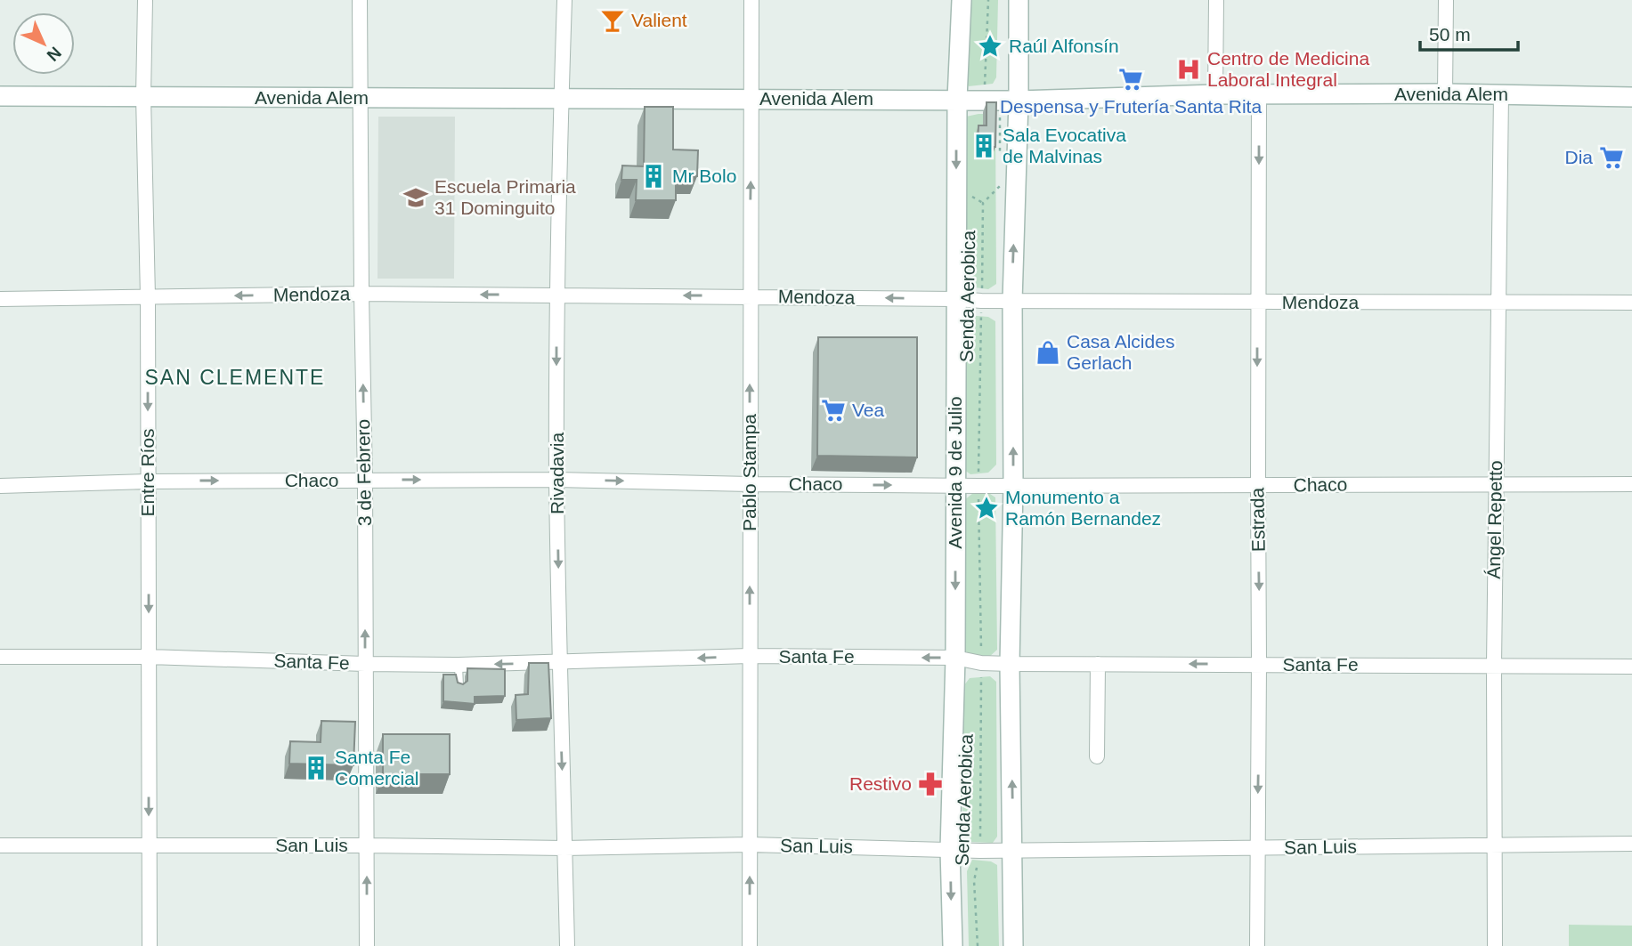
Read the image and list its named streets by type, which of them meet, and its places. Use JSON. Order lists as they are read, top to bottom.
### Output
{
  "streets": {
    "main road": ["Avenida Alem", "Avenida 9 de Julio"],
    "street": [
      "Mendoza",
      "Entre Ríos",
      "3 de Febrero",
      "Pablo Stampa",
      "Rivadavia",
      "Chaco",
      "Estrada",
      "Ángel Repetto",
      "Santa Fe",
      "San Luis"
    ],
    "path": ["Senda Aerobica"]
  },
  "crossings": [
    ["Avenida Alem", "Entre Ríos"],
    ["Avenida Alem", "3 de Febrero"],
    ["Avenida Alem", "Pablo Stampa"],
    ["Avenida Alem", "Avenida 9 de Julio"],
    ["Avenida Alem", "Rivadavia"],
    ["Avenida Alem", "Estrada"],
    ["Avenida Alem", "Ángel Repetto"],
    ["Mendoza", "Senda Aerobica"],
    ["Mendoza", "Entre Ríos"],
    ["Mendoza", "3 de Febrero"],
    ["Mendoza", "Pablo Stampa"],
    ["Mendoza", "Avenida 9 de Julio"],
    ["Mendoza", "Rivadavia"],
    ["Mendoza", "Estrada"],
    ["Mendoza", "Ángel Repetto"],
    ["Senda Aerobica", "Chaco"],
    ["Senda Aerobica", "Santa Fe"],
    ["Senda Aerobica", "San Luis"],
    ["Entre Ríos", "Chaco"],
    ["Entre Ríos", "Santa Fe"],
    ["Entre Ríos", "San Luis"],
    ["3 de Febrero", "Chaco"],
    ["3 de Febrero", "Santa Fe"],
    ["3 de Febrero", "San Luis"],
    ["Pablo Stampa", "Chaco"],
    ["Pablo Stampa", "Santa Fe"],
    ["Pablo Stampa", "San Luis"],
    ["Avenida 9 de Julio", "Chaco"],
    ["Avenida 9 de Julio", "Santa Fe"],
    ["Avenida 9 de Julio", "San Luis"],
    ["Rivadavia", "Chaco"],
    ["Rivadavia", "Santa Fe"],
    ["Rivadavia", "San Luis"],
    ["Chaco", "Estrada"],
    ["Chaco", "Ángel Repetto"],
    ["Estrada", "Santa Fe"],
    ["Estrada", "San Luis"],
    ["Ángel Repetto", "Santa Fe"],
    ["Ángel Repetto", "San Luis"]
  ],
  "one_way": [
    "Mendoza",
    "Entre Ríos",
    "3 de Febrero",
    "Pablo Stampa",
    "Rivadavia",
    "Chaco",
    "Estrada",
    "Santa Fe"
  ],
  "districts": ["SAN CLEMENTE"],
  "places": {
    "bar": ["Valient"],
    "place": ["Raúl Alfonsín", "Monumento a Ramón Bernandez"],
    "hospital": ["Centro de Medicina Laboral Integral"],
    "supermarket": ["Despensa y Frutería Santa Rita", "Dia", "Vea"],
    "building": ["Sala Evocativa de Malvinas", "Mr Bolo", "Santa Fe Comercial"],
    "school or university": ["Escuela Primaria 31 Dominguito"],
    "shop": ["Casa Alcides Gerlach"],
    "pharmacy": ["Restivo"]
  },
  "scale_bar": "50 m",
  "north": "bottom right"
}
